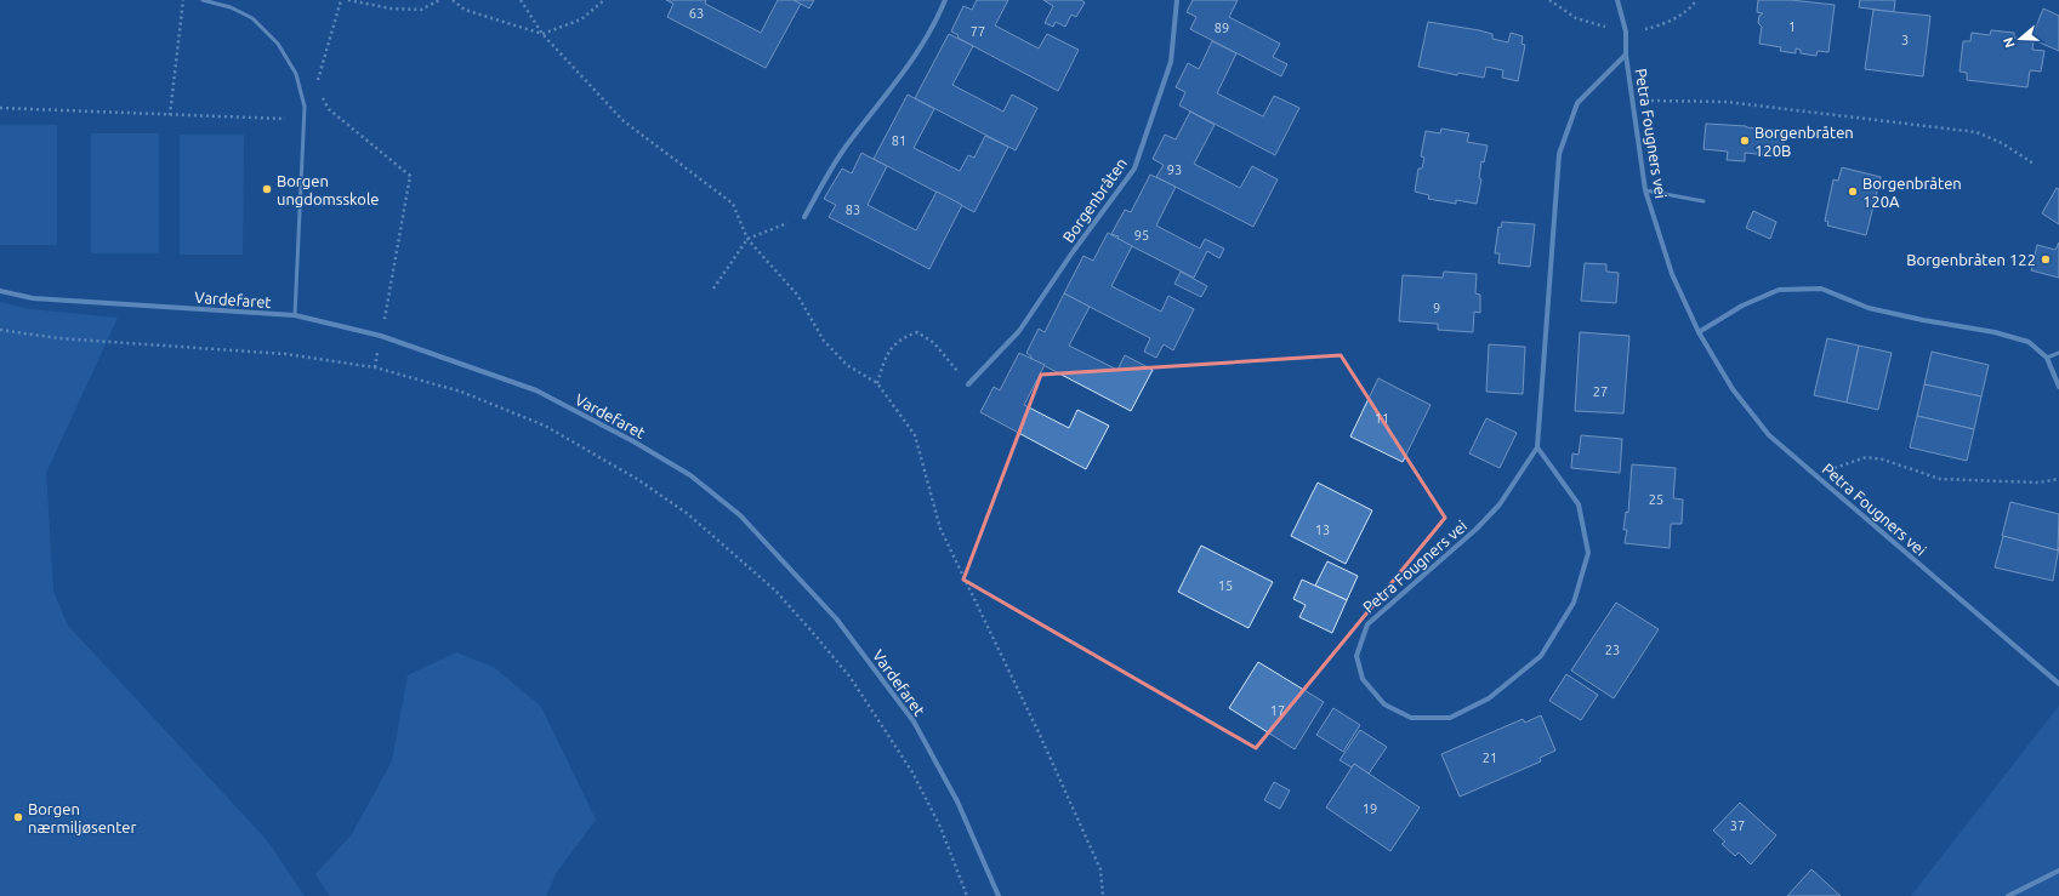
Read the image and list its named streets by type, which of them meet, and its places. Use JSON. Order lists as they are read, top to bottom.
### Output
{
  "streets": {
    "street": ["Petra Fougners vei", "Borgenbråten", "Vardefaret"]
  },
  "places": [
    "Borgenbråten 120B",
    "Borgen ungdomsskole",
    "Borgenbråten 120A",
    "Borgenbråten 122",
    "Borgen nærmiljøsenter"
  ],
  "house_numbers": [
    "63",
    "1",
    "89",
    "77",
    "3",
    "81",
    "93",
    "83",
    "95",
    "9",
    "27",
    "11",
    "25",
    "13",
    "15",
    "23",
    "17",
    "21",
    "19",
    "37"
  ],
  "north": "left"
}
